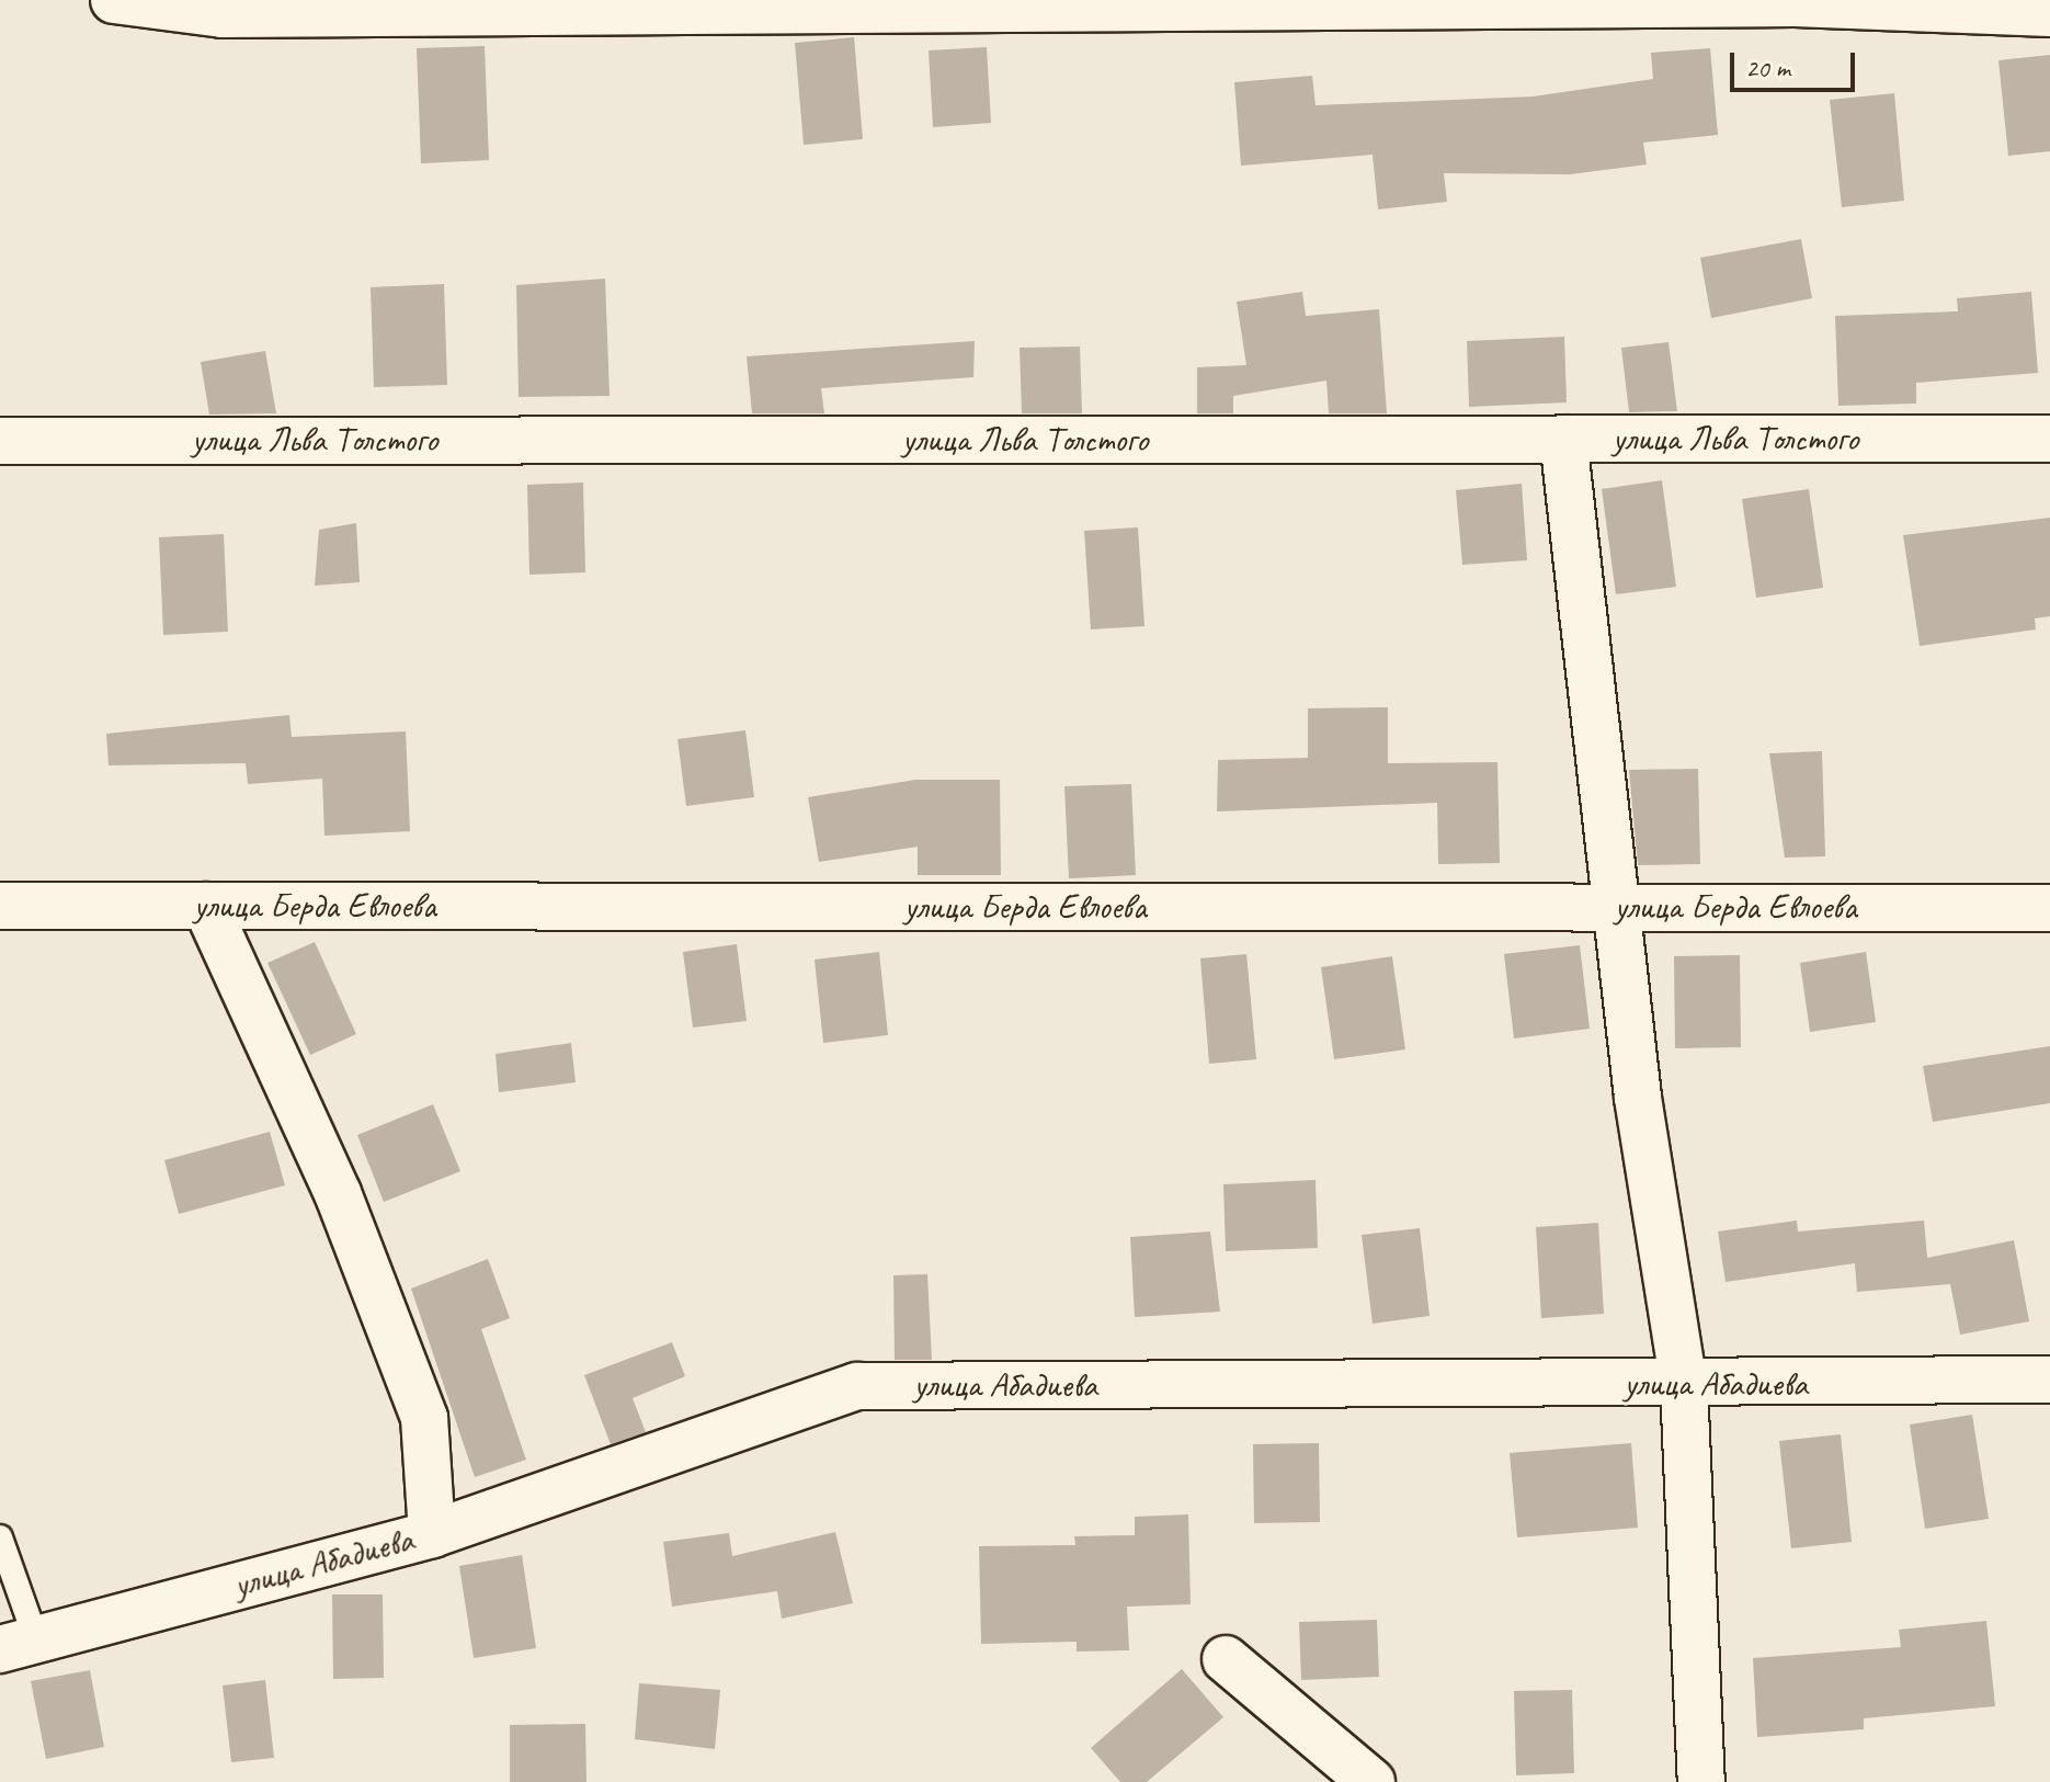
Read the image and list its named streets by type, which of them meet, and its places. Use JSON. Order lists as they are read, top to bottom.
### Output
{
  "streets": {
    "street": ["улица Льва Толстого", "улица Берда Евлоева", "улица Абадиева"]
  },
  "scale_bar": "20 m"
}
